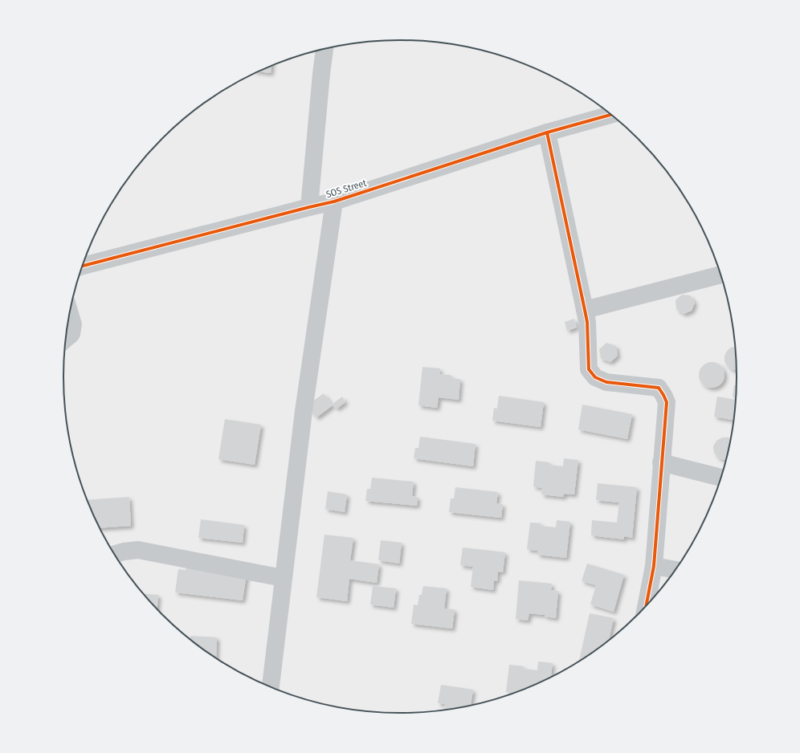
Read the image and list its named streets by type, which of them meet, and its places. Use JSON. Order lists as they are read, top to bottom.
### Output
{
  "streets": {
    "street": ["SOS Street"]
  }
}
